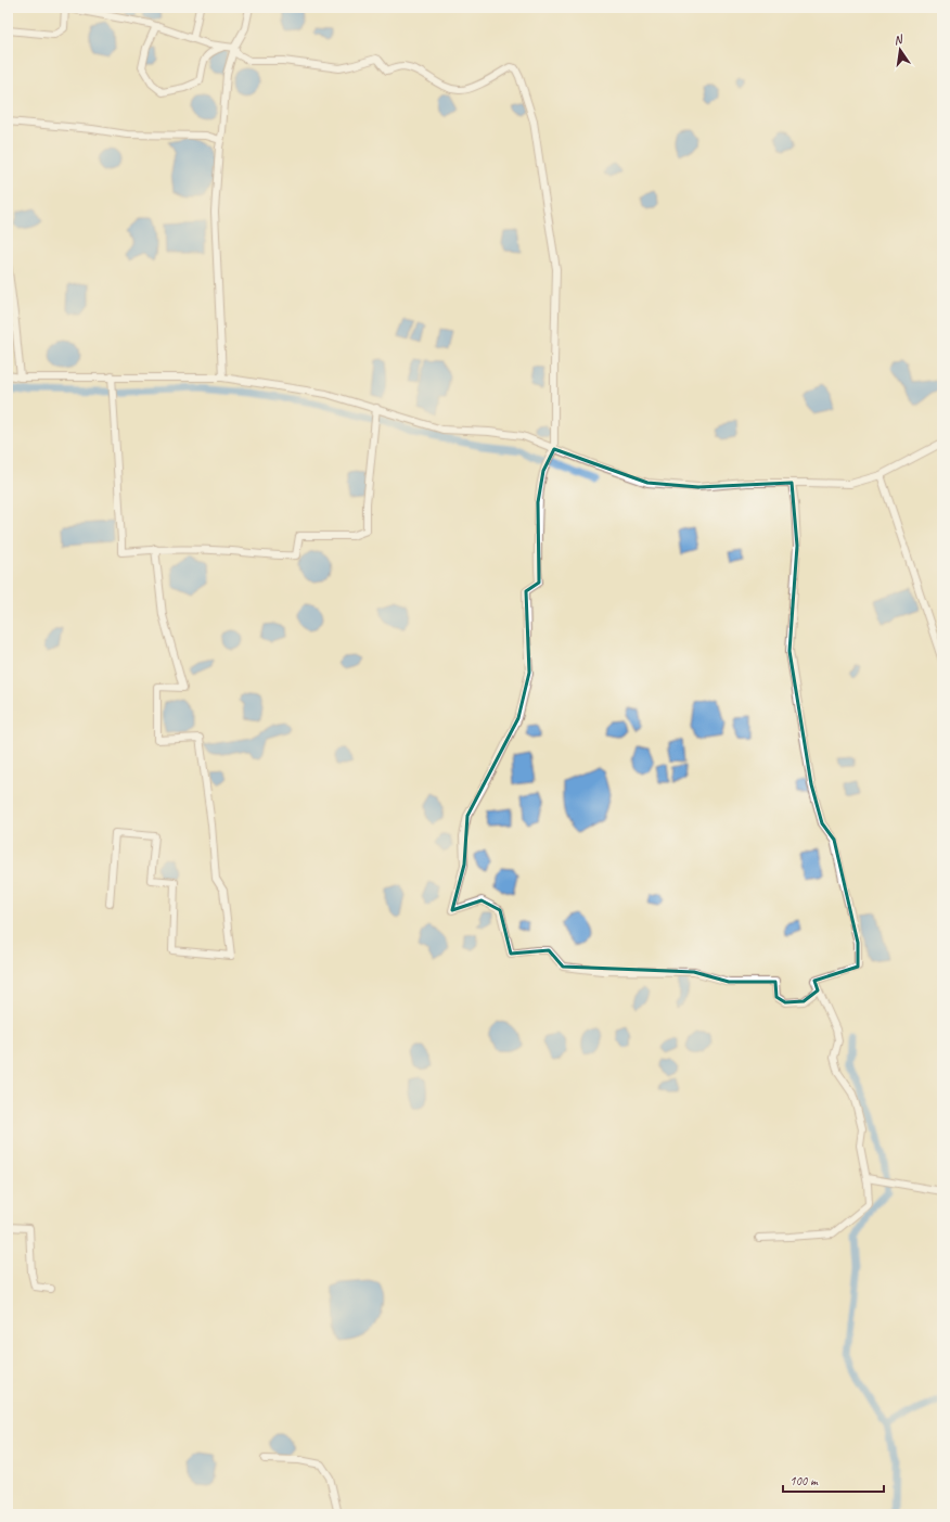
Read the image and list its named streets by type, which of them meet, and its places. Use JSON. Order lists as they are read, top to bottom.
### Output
{
  "scale_bar": "100 m",
  "north": "top"
}
